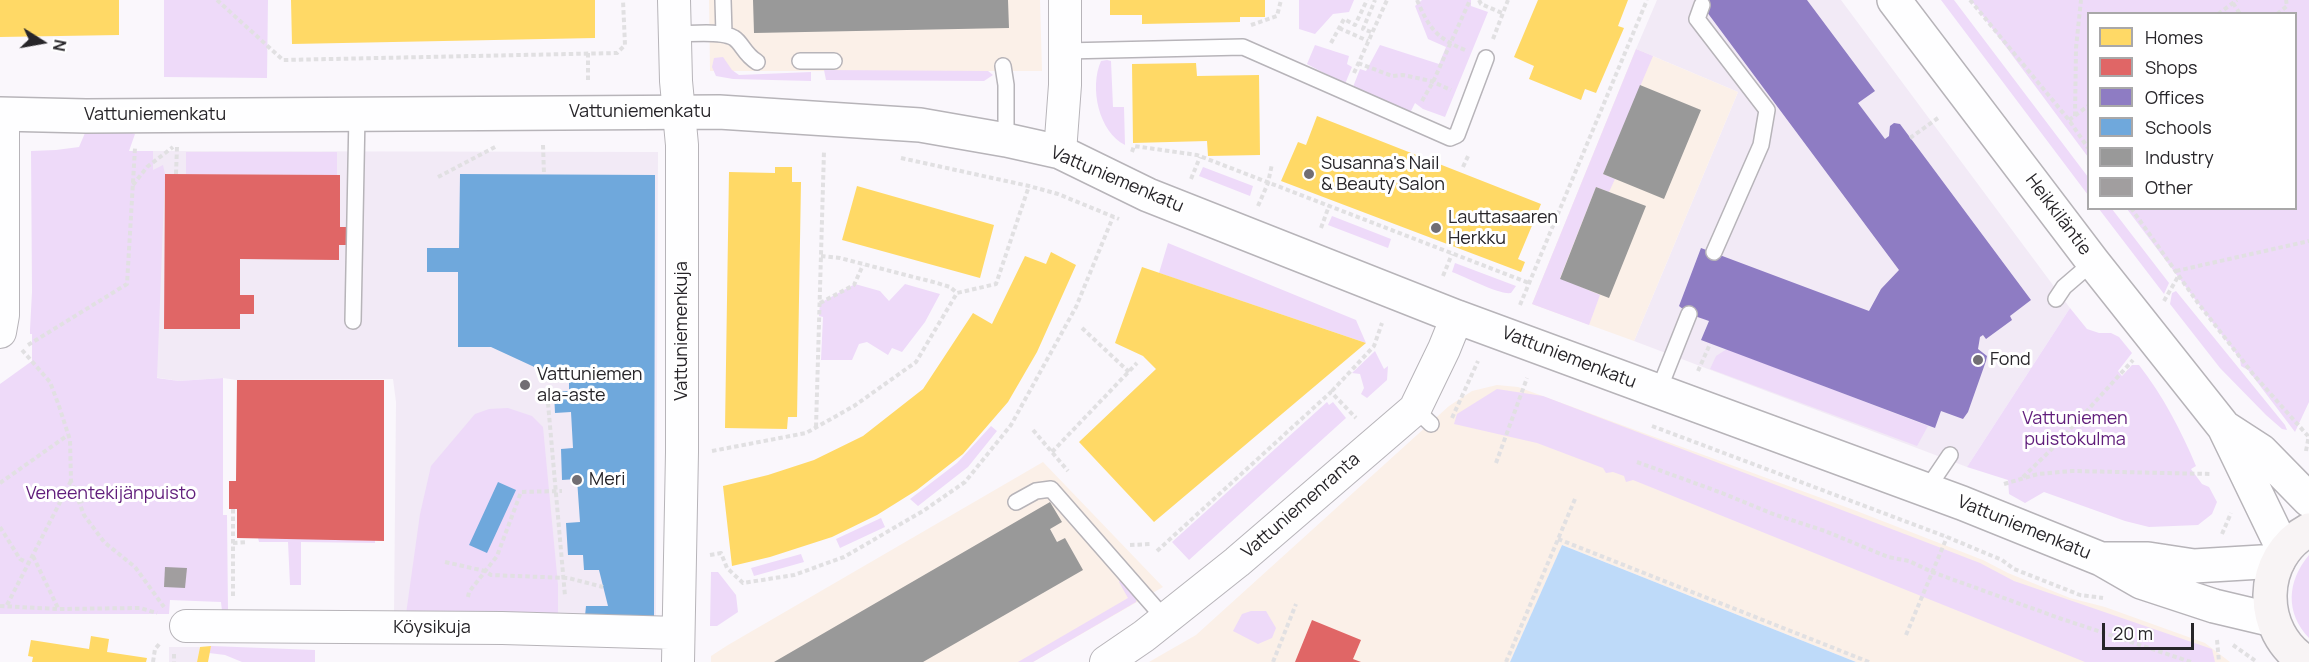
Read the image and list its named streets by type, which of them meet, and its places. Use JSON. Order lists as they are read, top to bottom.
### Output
{
  "streets": {
    "street": [
      "Vattuniemenkatu",
      "Heikkiläntie",
      "Vattuniemenkuja",
      "Vattuniemenranta",
      "Köysikuja"
    ]
  },
  "crossings": [
    ["Vattuniemenkatu", "Heikkiläntie"],
    ["Vattuniemenkatu", "Vattuniemenkuja"],
    ["Vattuniemenkatu", "Vattuniemenranta"],
    ["Vattuniemenkuja", "Köysikuja"]
  ],
  "parks": ["Vattuniemen puistokulma", "Veneentekijänpuisto"],
  "places": [
    "Susanna's Nail & Beauty Salon",
    "Lauttasaaren Herkku",
    "Fond",
    "Vattuniemen ala-aste",
    "Meri"
  ],
  "legend": [
    "Homes",
    "Shops",
    "Offices",
    "Schools",
    "Industry",
    "Other"
  ],
  "scale_bar": "20 m",
  "north": "right"
}
